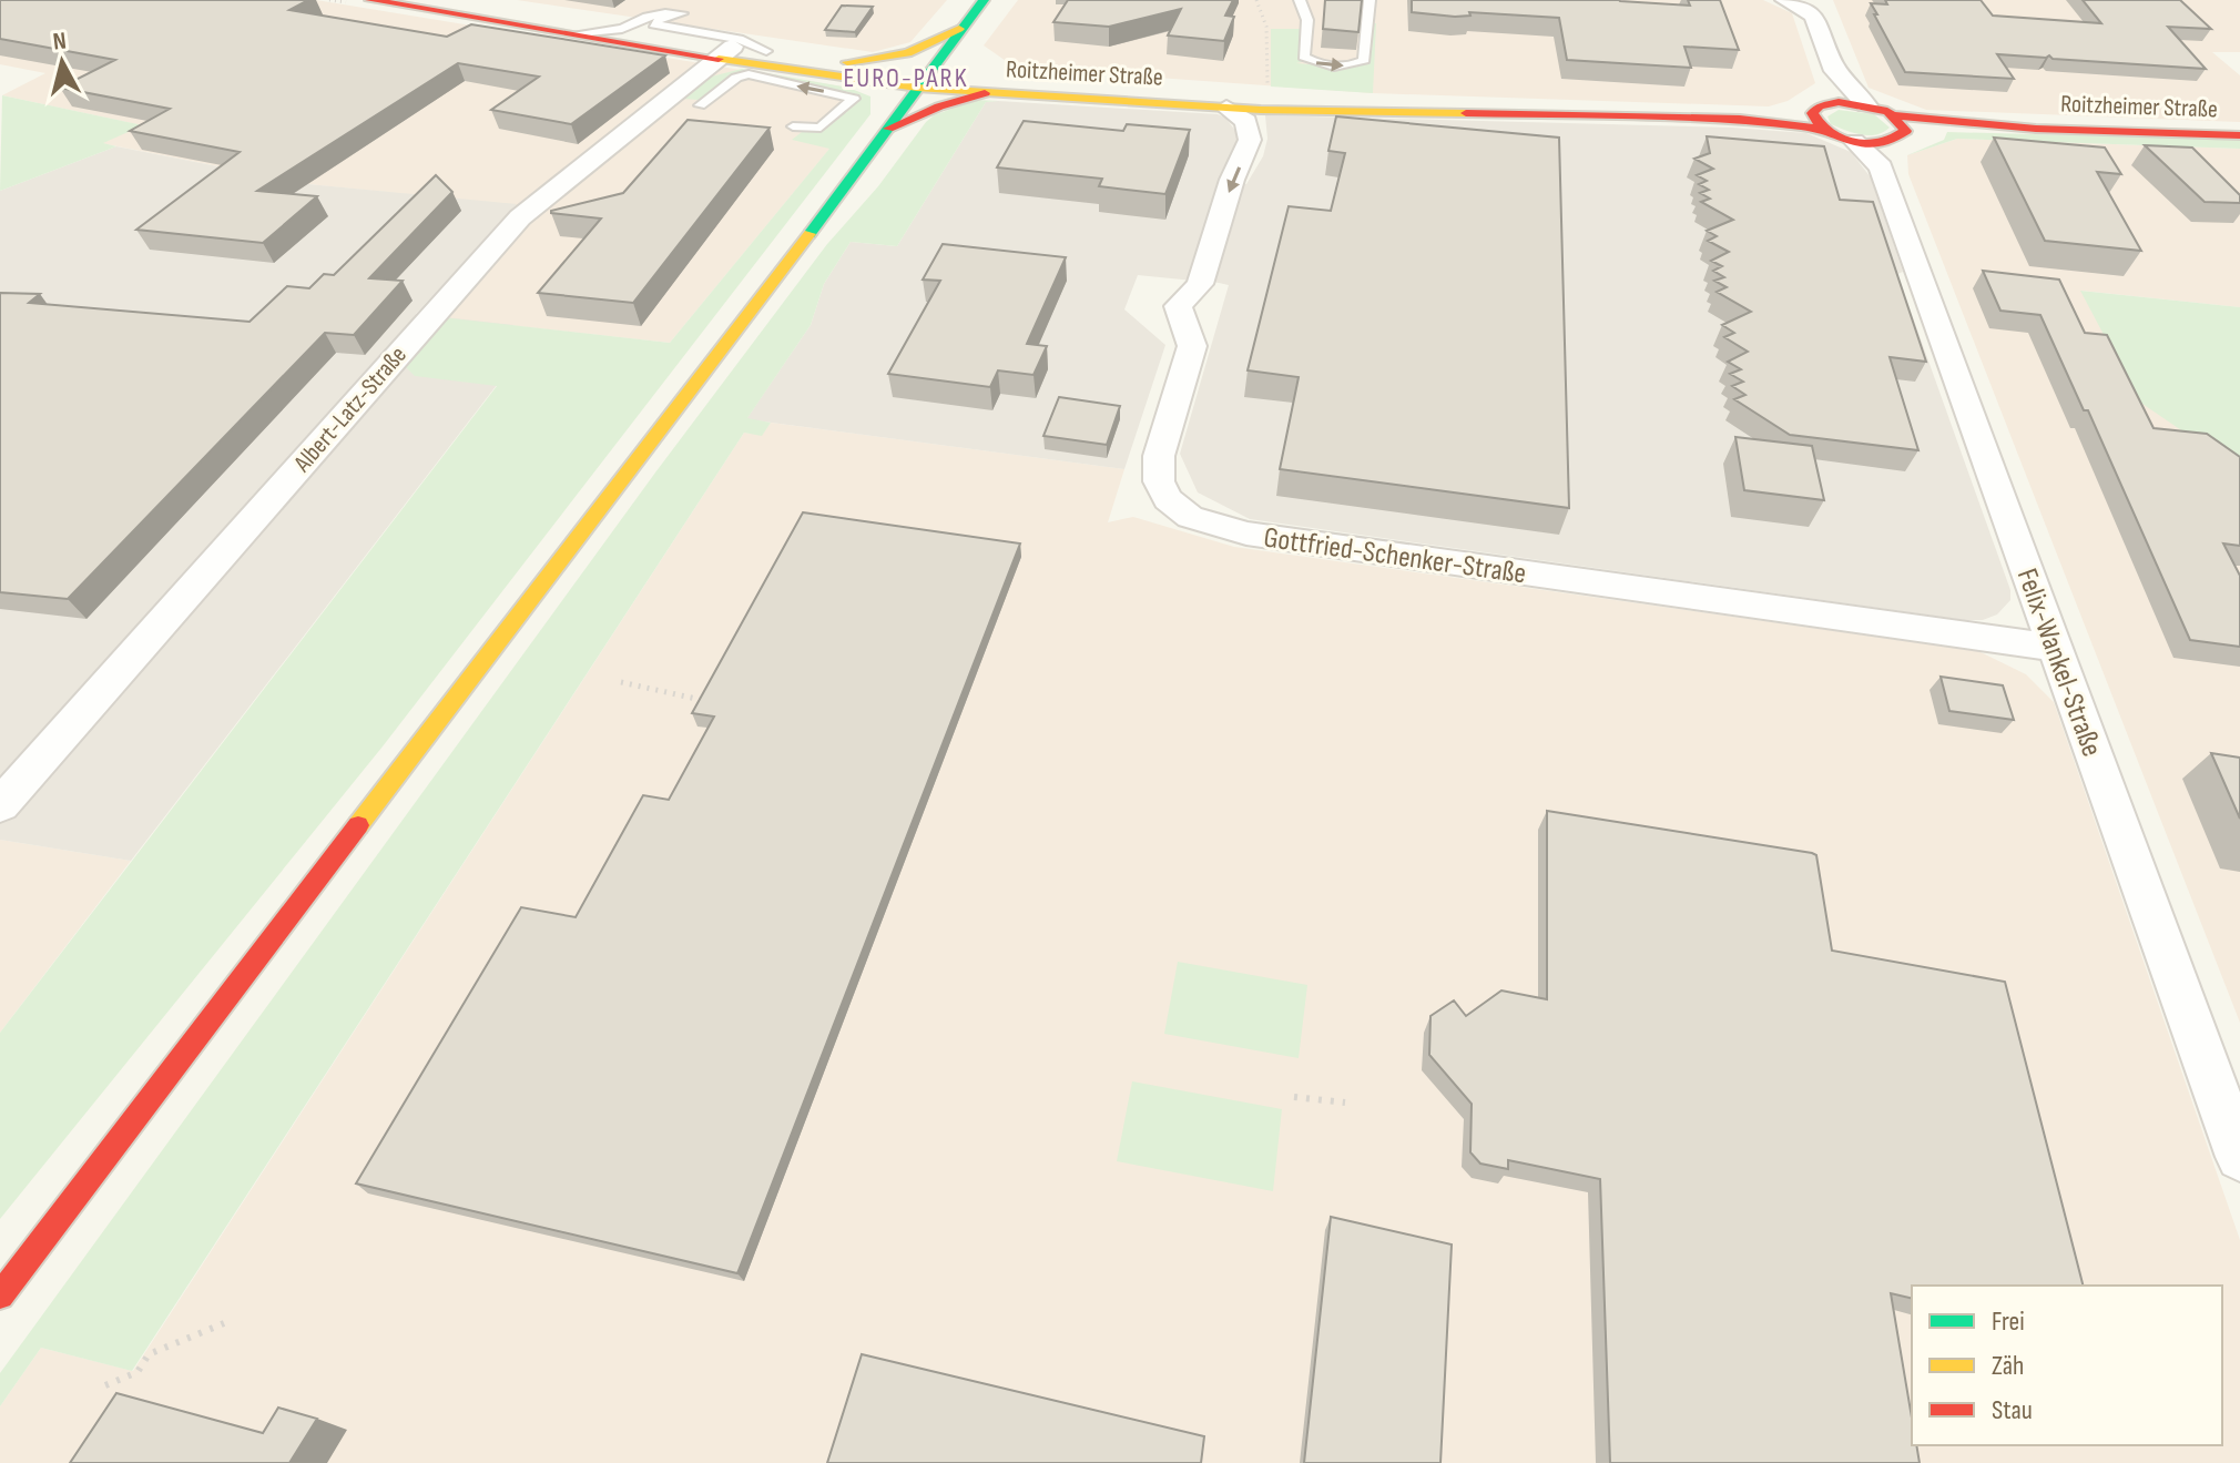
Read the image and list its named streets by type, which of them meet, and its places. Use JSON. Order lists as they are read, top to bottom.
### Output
{
  "streets": {
    "street": [
      "Roitzheimer Straße",
      "Albert-Latz-Straße",
      "Gottfried-Schenker-Straße",
      "Felix-Wankel-Straße"
    ]
  },
  "crossings": [
    ["Roitzheimer Straße", "Albert-Latz-Straße"],
    ["Roitzheimer Straße", "Gottfried-Schenker-Straße"],
    ["Roitzheimer Straße", "Felix-Wankel-Straße"],
    ["Gottfried-Schenker-Straße", "Felix-Wankel-Straße"]
  ],
  "districts": ["EURO-PARK"],
  "legend": ["Frei", "Zäh", "Stau"],
  "north": "top"
}
